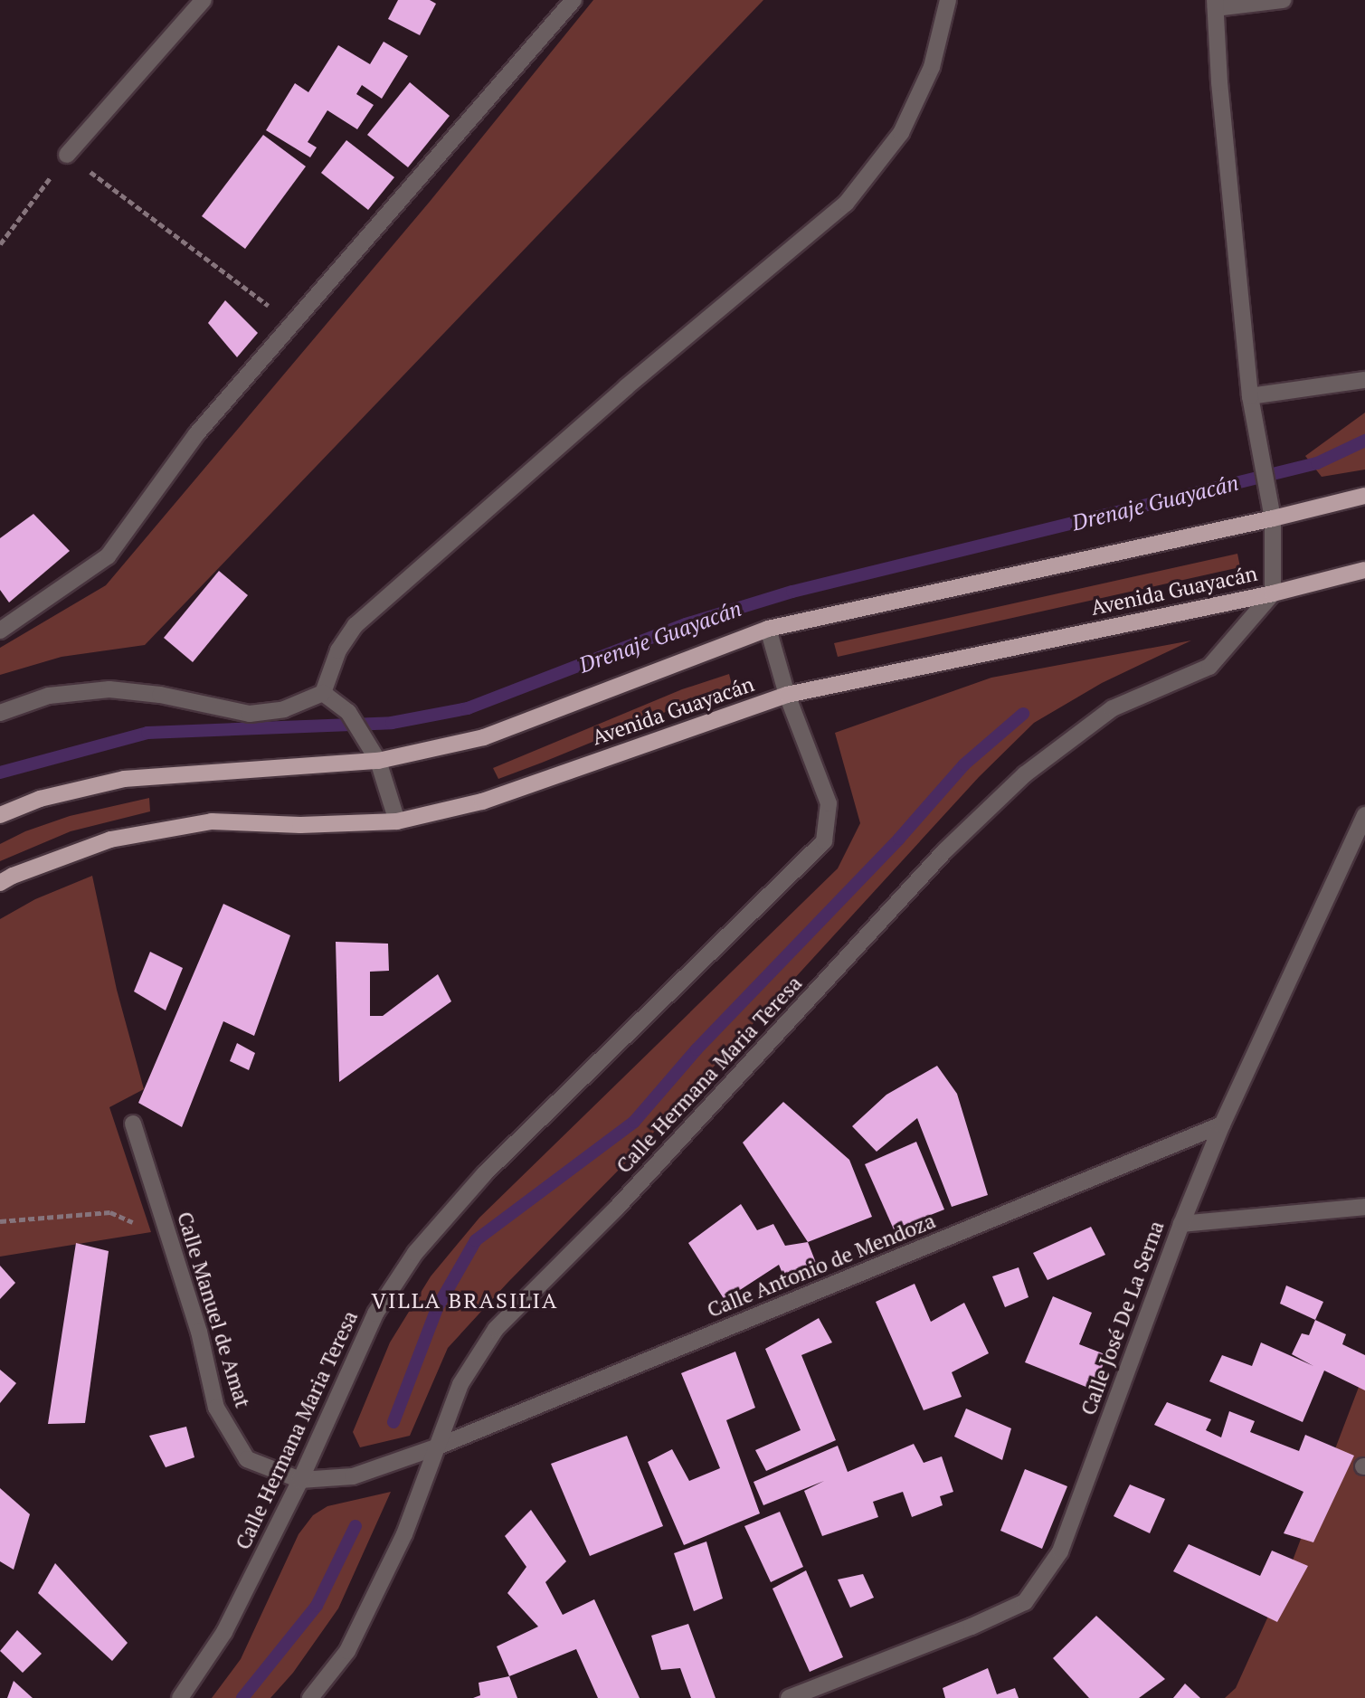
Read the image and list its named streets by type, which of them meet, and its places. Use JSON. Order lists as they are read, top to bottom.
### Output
{
  "streets": {
    "main road": ["Avenida Guayacán"],
    "street": [
      "Calle Hermana Maria Teresa",
      "Calle Antonio de Mendoza",
      "Calle Manuel de Amat",
      "Calle José De La Serna"
    ]
  },
  "crossings": [
    ["Avenida Guayacán", "Calle Hermana Maria Teresa"],
    ["Calle Hermana Maria Teresa", "Calle Antonio de Mendoza"],
    ["Calle Hermana Maria Teresa", "Calle Manuel de Amat"],
    ["Calle Antonio de Mendoza", "Calle Manuel de Amat"],
    ["Calle Antonio de Mendoza", "Calle José De La Serna"]
  ],
  "districts": ["VILLA BRASILIA"],
  "water": ["Drenaje Guayacán"]
}
